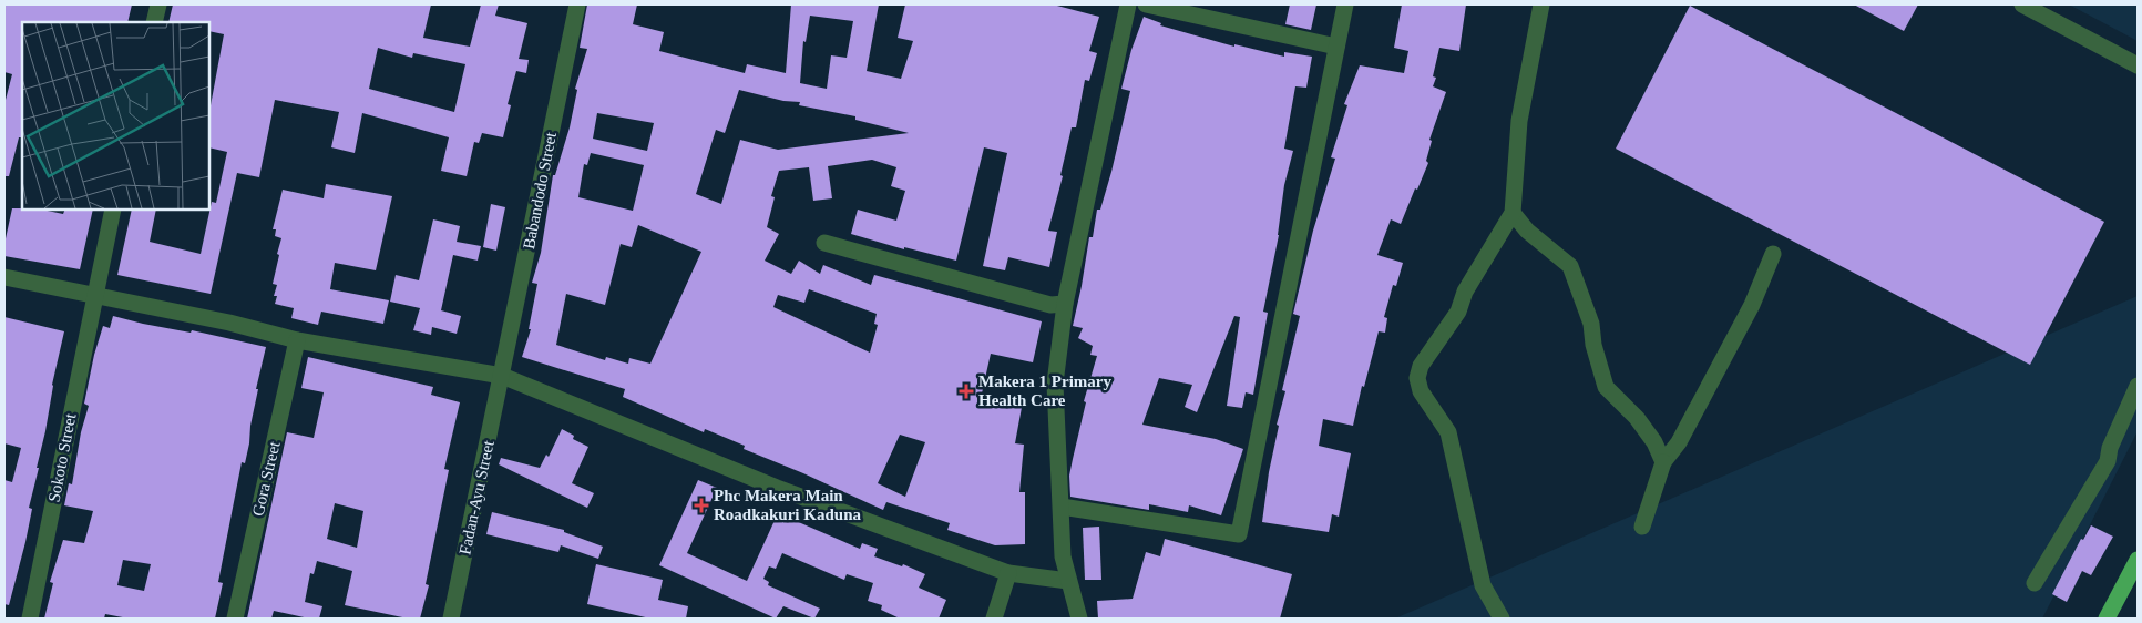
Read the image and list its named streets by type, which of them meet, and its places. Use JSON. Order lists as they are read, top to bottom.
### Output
{
  "streets": {
    "street": [
      "Babandodo Street",
      "Sokoto Street",
      "Gora Street",
      "Fadan-Ayu Street"
    ]
  },
  "crossings": [
    ["Babandodo Street", "Fadan-Ayu Street"]
  ],
  "places": {
    "health": ["Makera 1 Primary Health Care", "Phc Makera Main Roadkakuri Kaduna"]
  }
}
